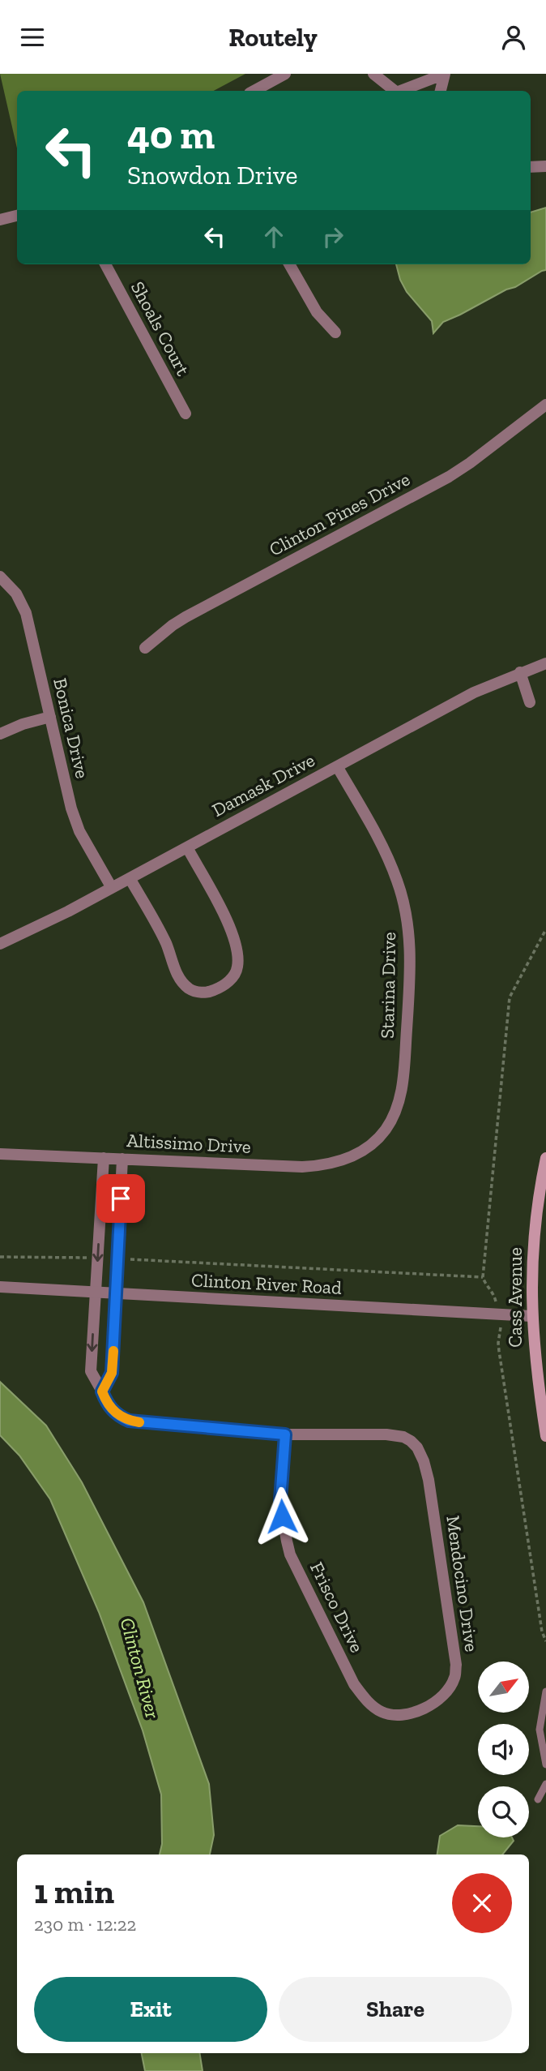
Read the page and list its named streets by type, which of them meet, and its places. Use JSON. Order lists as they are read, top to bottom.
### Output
{
  "streets": {
    "main road": ["Cass Avenue"],
    "street": [
      "Shoals Court",
      "Clinton Pines Drive",
      "Bonica Drive",
      "Damask Drive",
      "Starina Drive",
      "Altissimo Drive",
      "Clinton River Road",
      "Mendocino Drive",
      "Frisco Drive"
    ]
  },
  "crossings": [
    ["Bonica Drive", "Damask Drive"],
    ["Damask Drive", "Starina Drive"],
    ["Starina Drive", "Altissimo Drive"],
    ["Clinton River Road", "Cass Avenue"],
    ["Mendocino Drive", "Frisco Drive"]
  ],
  "water": ["Clinton River"],
  "north": "top right",
  "page": {
    "header": "Routely",
    "turn": ["40 m", "Snowdon Drive"],
    "heading": ["1 min", "230 m · 12:22"],
    "buttons": ["Exit", "Share"]
  }
}
